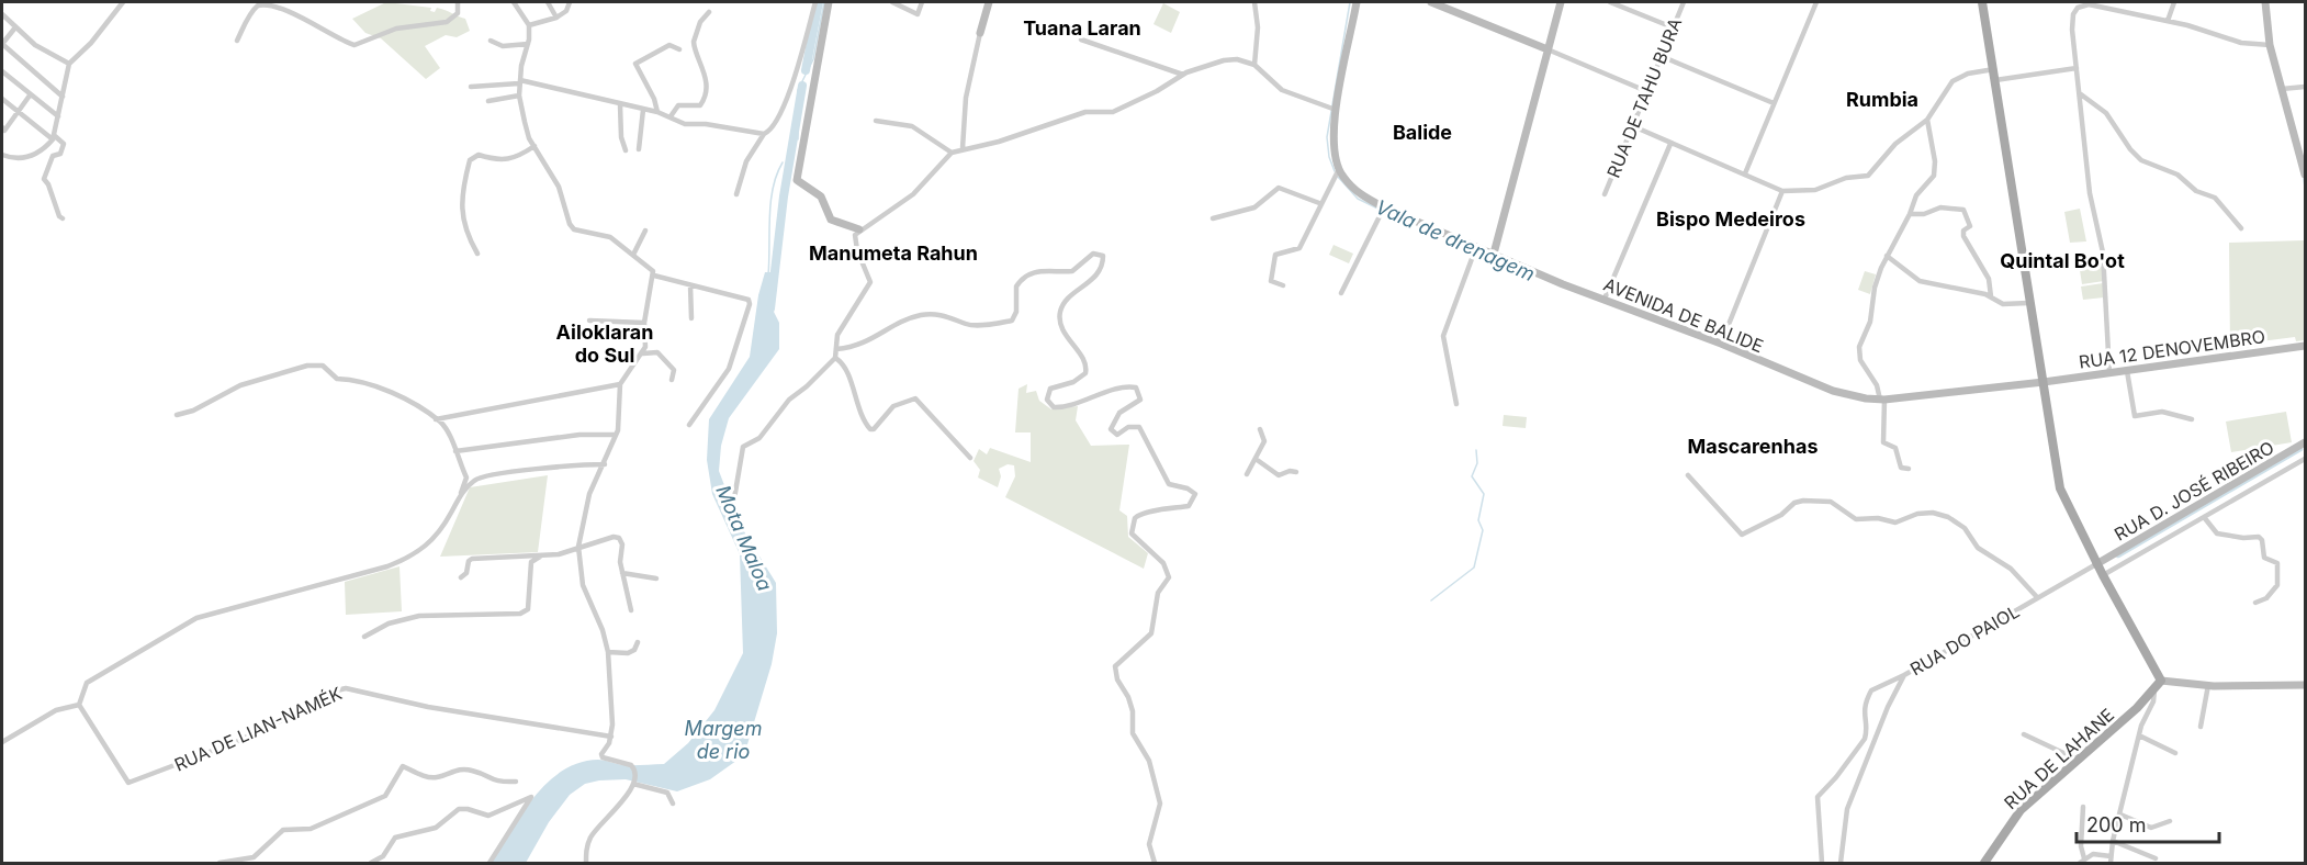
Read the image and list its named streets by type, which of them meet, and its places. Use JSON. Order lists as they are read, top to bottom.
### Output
{
  "streets": {
    "main road": ["RUA DE LAHANE"],
    "street": [
      "RUA DE TAHU BURA",
      "AVENIDA DE BALIDE",
      "RUA 12 DENOVEMBRO",
      "RUA D. JOSÉ RIBEIRO",
      "RUA DO PAIOL",
      "RUA DE LIAN-NAMÉK"
    ]
  },
  "crossings": [
    ["AVENIDA DE BALIDE", "RUA 12 DENOVEMBRO"],
    ["RUA D. JOSÉ RIBEIRO", "RUA DO PAIOL"]
  ],
  "districts": [
    "Tuana Laran",
    "Rumbia",
    "Balide",
    "Bispo Medeiros",
    "Manumeta Rahun",
    "Quintal Bo'ot",
    "Ailoklaran do Sul",
    "Mascarenhas"
  ],
  "water": ["Vala de drenagem", "Mota Maloa", "Margem de rio"],
  "scale_bar": "200 m"
}
